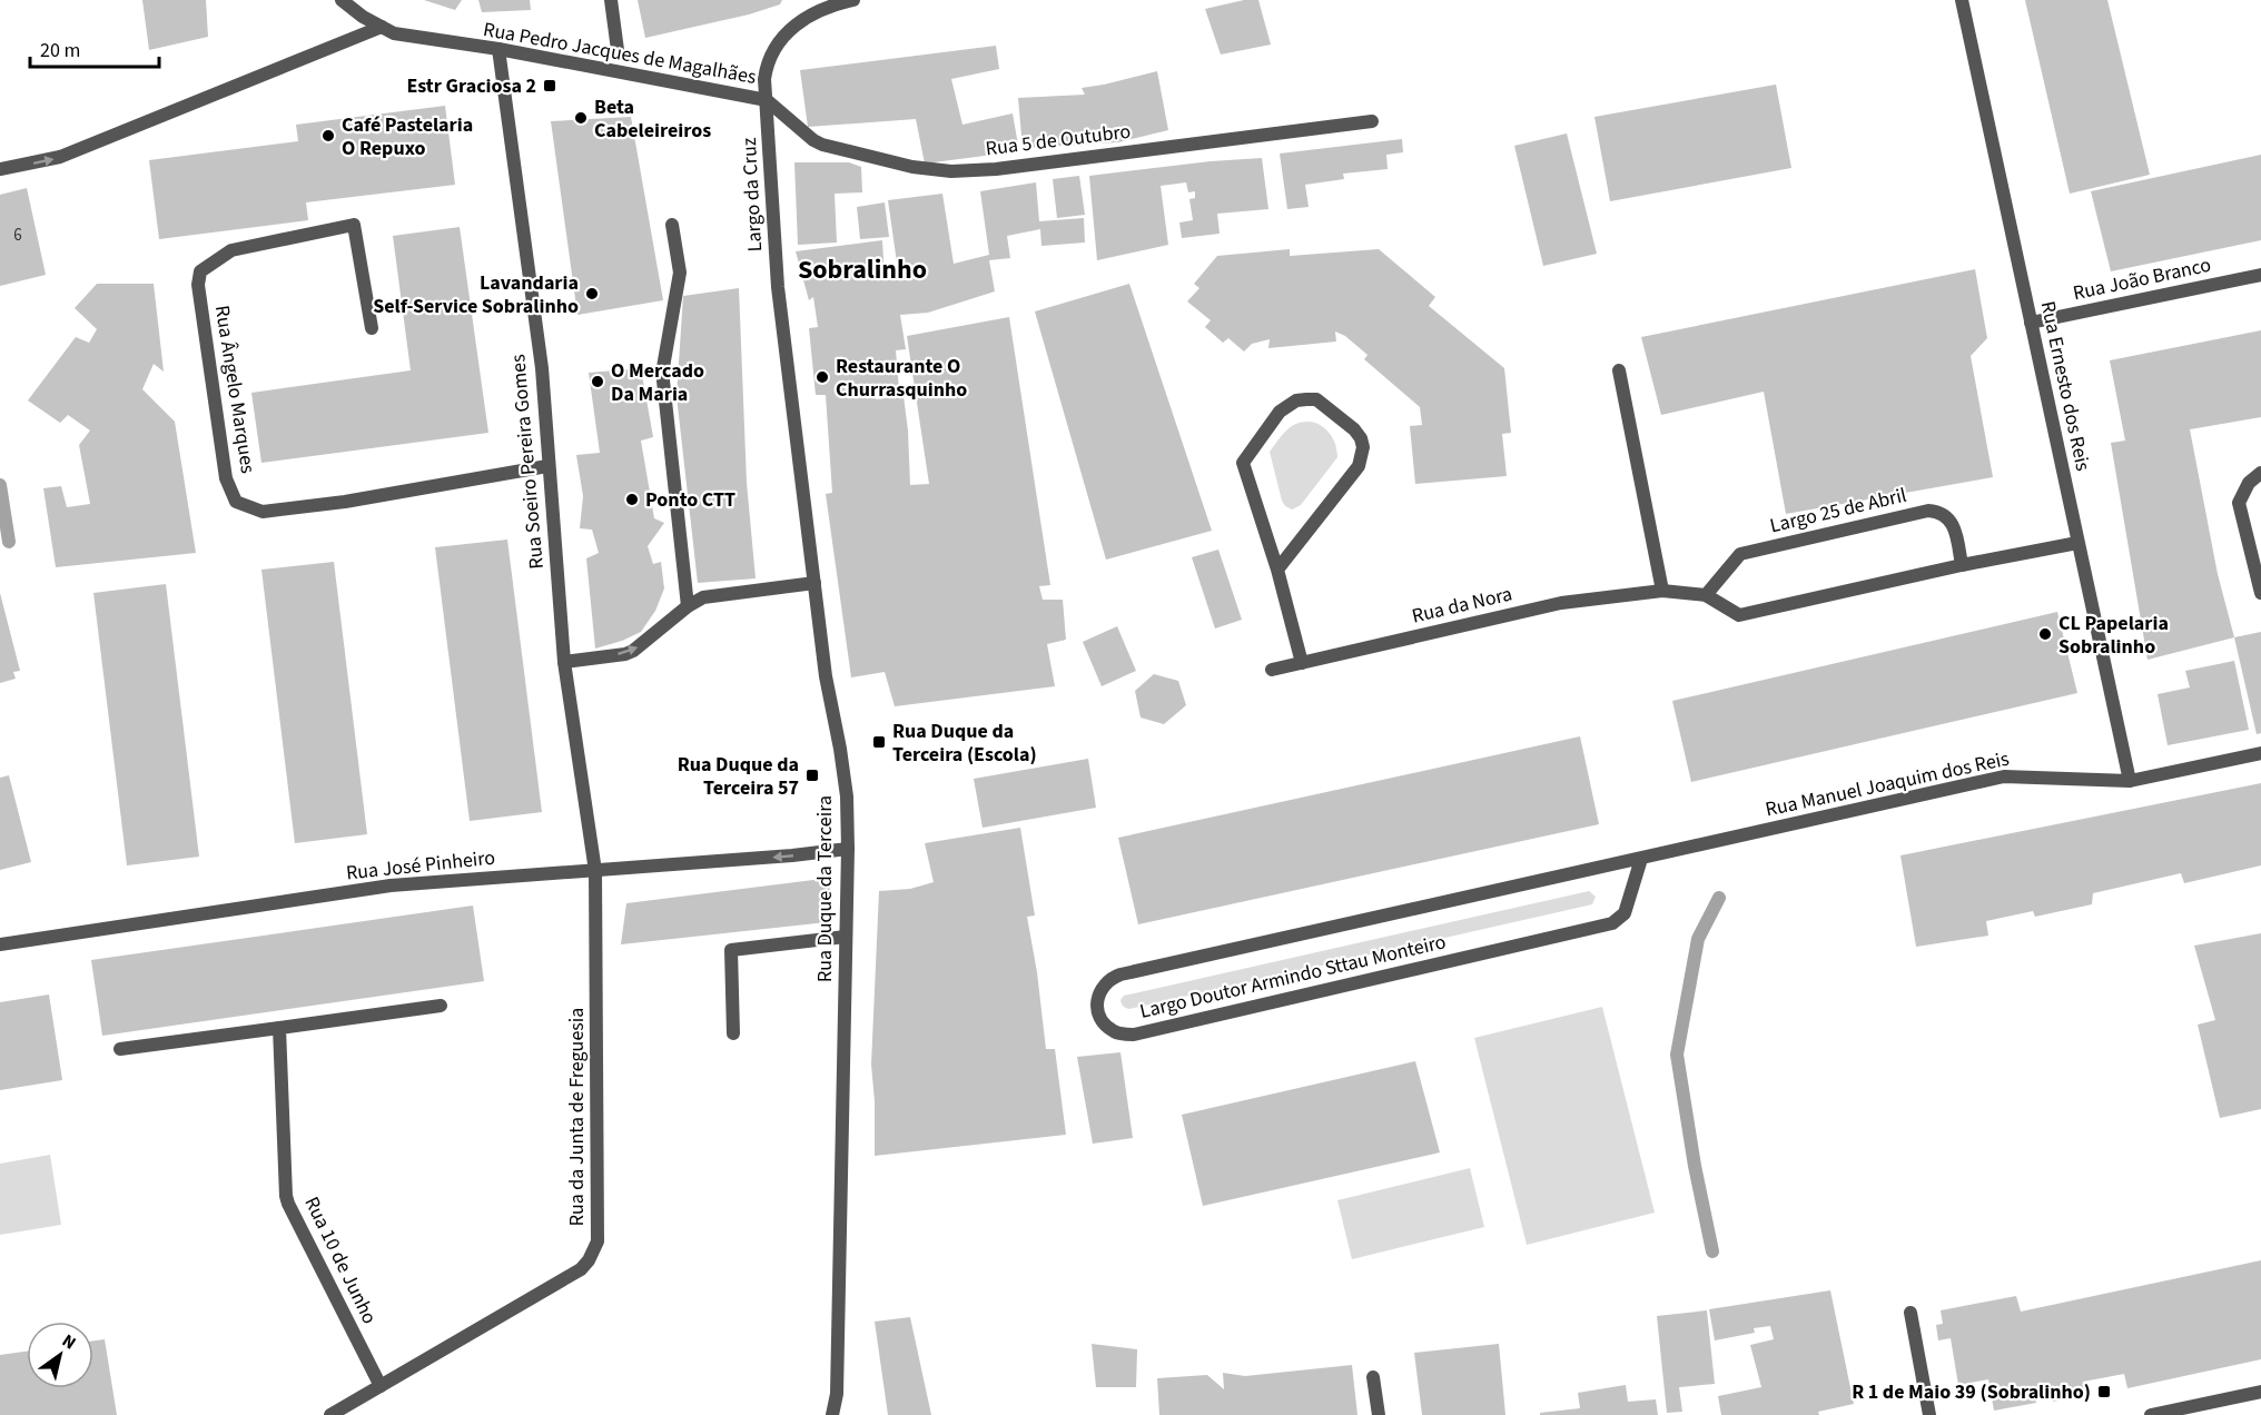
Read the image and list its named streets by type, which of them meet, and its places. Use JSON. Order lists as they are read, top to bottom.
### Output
{
  "streets": {
    "street": [
      "Rua Pedro Jacques de Magalhães",
      "Rua 5 de Outubro",
      "Largo da Cruz",
      "Rua João Branco",
      "Rua Ernesto dos Reis",
      "Rua Ângelo Marques",
      "Rua Soeiro Pereira Gomes",
      "Largo 25 de Abril",
      "Rua da Nora",
      "Rua Manuel Joaquim dos Reis",
      "Rua José Pinheiro",
      "Rua Duque da Terceira",
      "Largo Doutor Armindo Sttau Monteiro",
      "Rua da Junta de Freguesia",
      "Rua 10 de Junho"
    ]
  },
  "crossings": [
    ["Rua Pedro Jacques de Magalhães", "Rua 5 de Outubro"],
    ["Rua Pedro Jacques de Magalhães", "Largo da Cruz"],
    ["Rua Pedro Jacques de Magalhães", "Rua Soeiro Pereira Gomes"],
    ["Rua 5 de Outubro", "Largo da Cruz"],
    ["Largo da Cruz", "Rua Duque da Terceira"],
    ["Rua João Branco", "Rua Ernesto dos Reis"],
    ["Rua Ernesto dos Reis", "Rua Manuel Joaquim dos Reis"],
    ["Rua Ângelo Marques", "Rua Soeiro Pereira Gomes"],
    ["Rua Soeiro Pereira Gomes", "Rua José Pinheiro"],
    ["Rua Soeiro Pereira Gomes", "Rua da Junta de Freguesia"],
    ["Rua Manuel Joaquim dos Reis", "Largo Doutor Armindo Sttau Monteiro"],
    ["Rua José Pinheiro", "Rua Duque da Terceira"],
    ["Rua José Pinheiro", "Rua da Junta de Freguesia"],
    ["Rua da Junta de Freguesia", "Rua 10 de Junho"]
  ],
  "districts": ["Sobralinho"],
  "places": {
    "transit": [
      "Estr Graciosa 2",
      "Rua Duque da Terceira (Escola)",
      "Rua Duque da Terceira 57",
      "R 1 de Maio 39 (Sobralinho)"
    ],
    "other": [
      "Beta Cabeleireiros",
      "Café Pastelaria O Repuxo",
      "Lavandaria Self-Service Sobralinho",
      "Restaurante O Churrasquinho",
      "O Mercado Da Maria",
      "Ponto CTT",
      "CL Papelaria Sobralinho"
    ]
  },
  "house_numbers": ["6"],
  "scale_bar": "20 m",
  "north": "top right"
}
